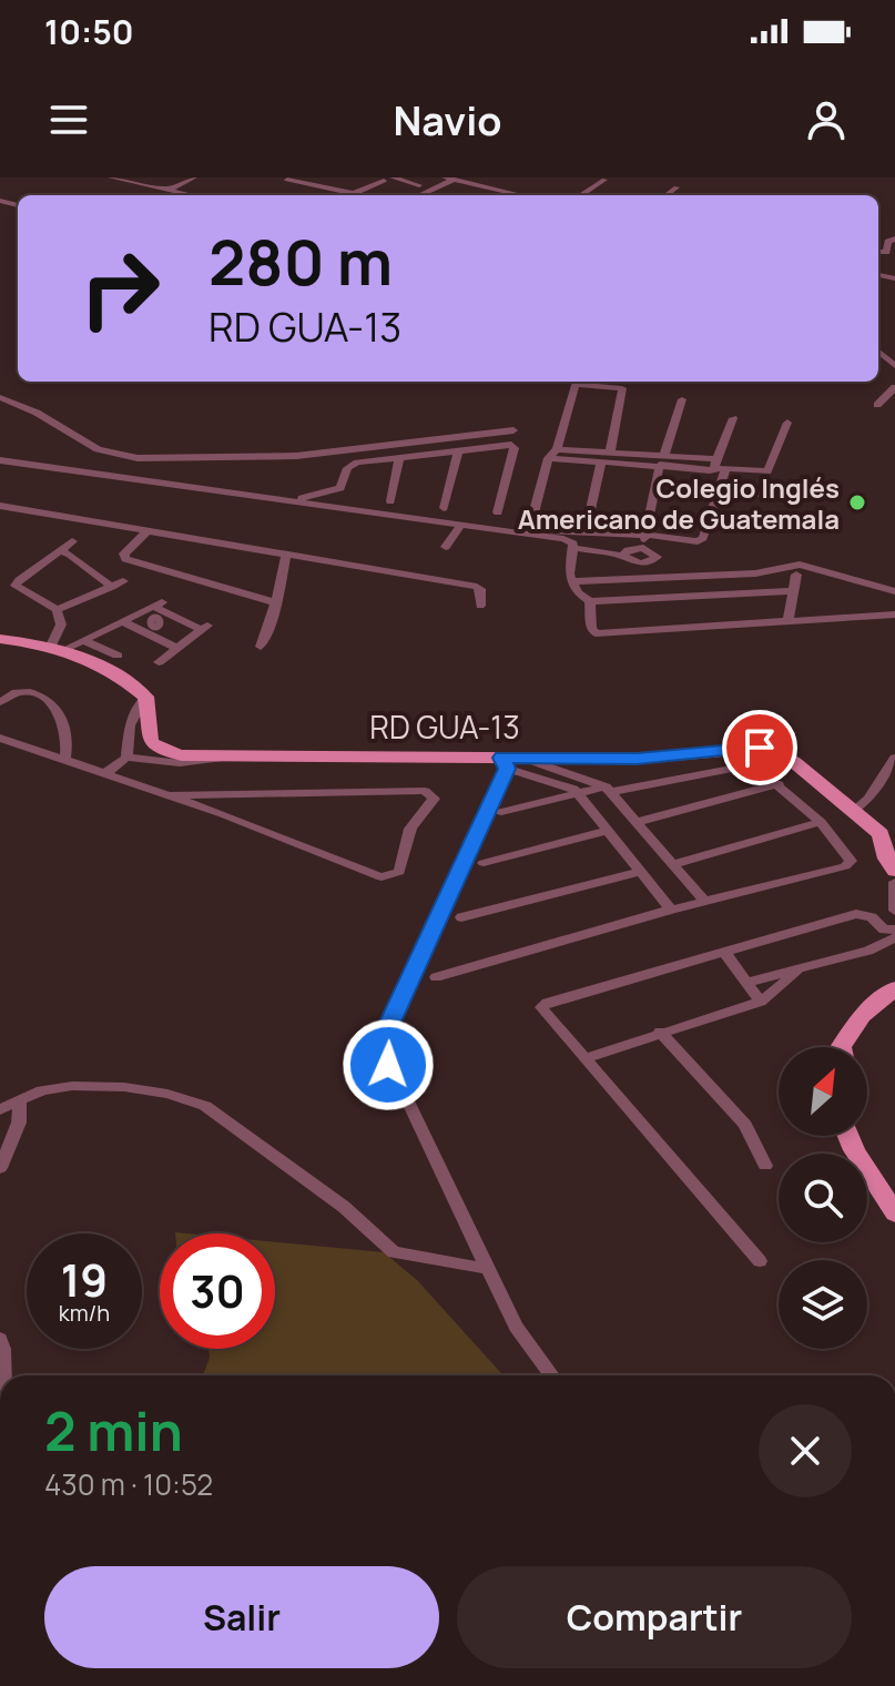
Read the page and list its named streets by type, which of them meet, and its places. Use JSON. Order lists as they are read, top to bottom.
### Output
{
  "streets": {
    "main road": ["RD GUA-13"]
  },
  "places": ["Colegio Inglés Americano de Guatemala"],
  "north": "top right",
  "page": {
    "status": "10:50",
    "header": "Navio",
    "turn": ["280 m", "RD GUA-13"],
    "speed": "19 km/h",
    "limit": "30",
    "heading": ["2 min", "430 m · 10:52"],
    "buttons": ["Salir", "Compartir"]
  }
}
